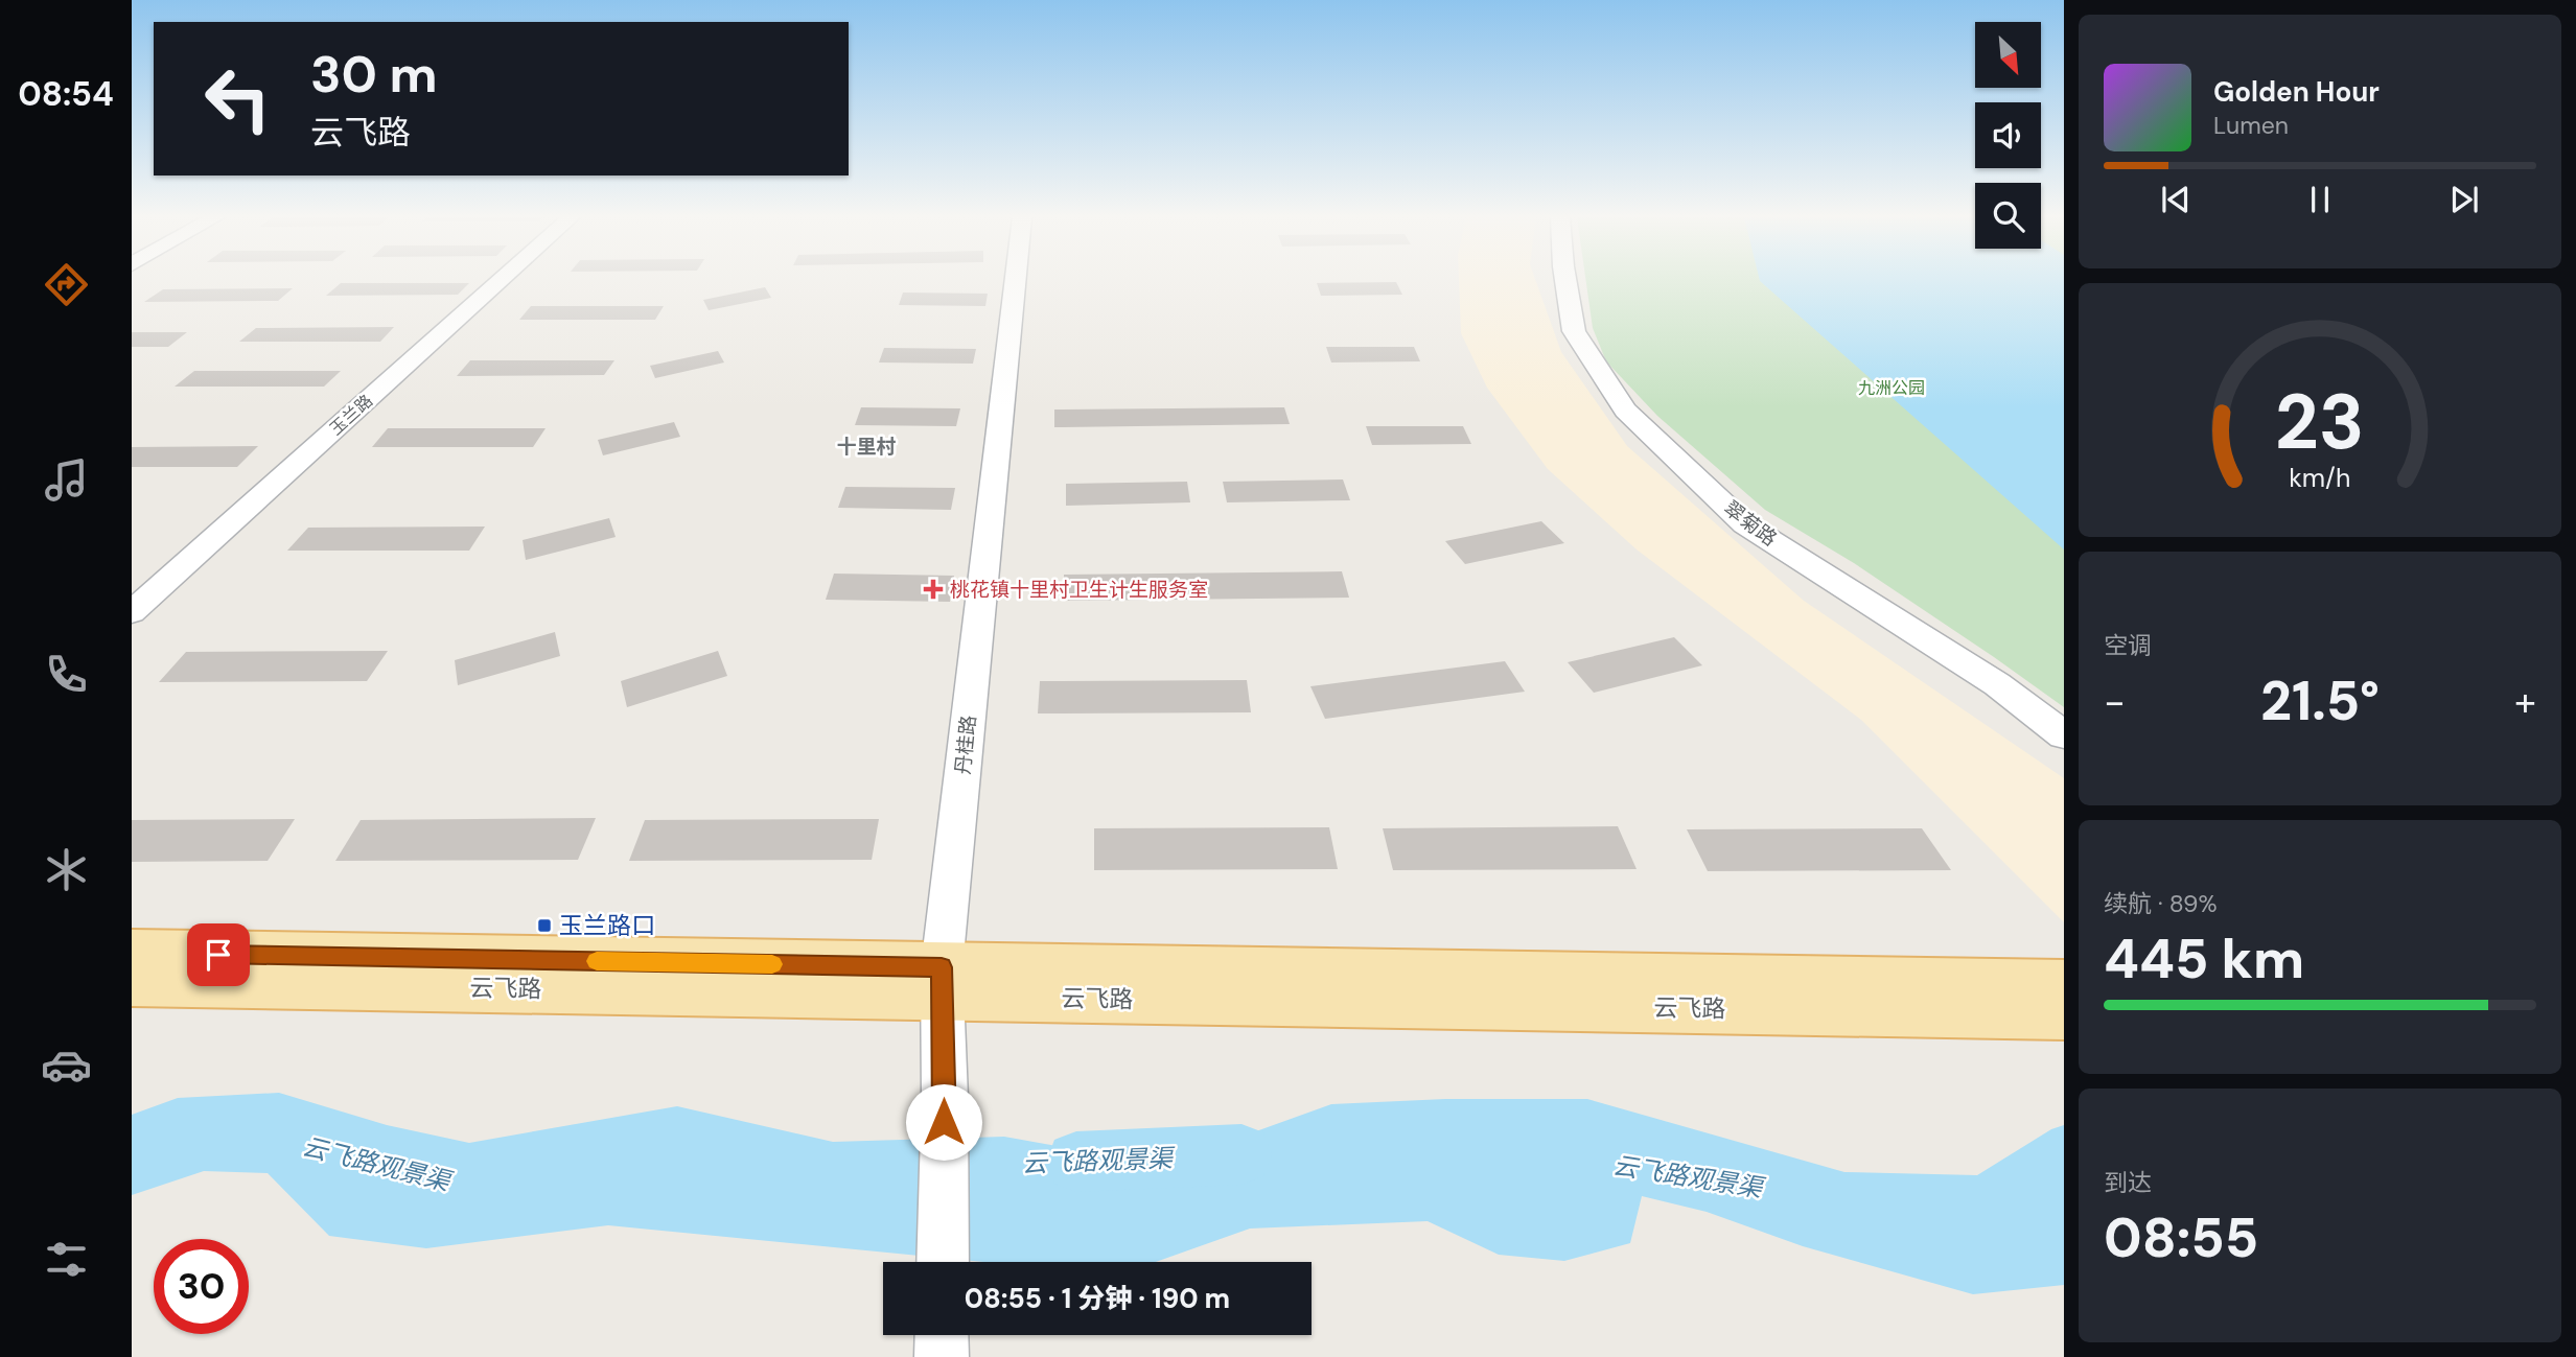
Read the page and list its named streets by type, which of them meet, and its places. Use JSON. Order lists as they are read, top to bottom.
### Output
{
  "streets": {
    "main road": ["云飞路"],
    "street": ["玉兰路", "翠菊路", "丹桂路"]
  },
  "crossings": [
    ["丹桂路", "云飞路"]
  ],
  "districts": ["十里村"],
  "water": ["云飞路观景渠"],
  "parks": ["九洲公园"],
  "places": {
    "health": ["桃花镇十里村卫生计生服务室"],
    "transit": ["玉兰路口"]
  },
  "north": "bottom right",
  "page": {
    "tabs": "08:54",
    "turn": ["30 m", "云飞路"],
    "song": ["Golden Hour", "Lumen"],
    "tile": [
      "空调",
      ["续航 · 89%", "445 km"],
      ["到达", "08:55"]
    ],
    "heat": ["−", "21.5°", "+"],
    "limit": "30",
    "trip": "08:55 · 1 分钟 · 190 m",
    "gauge": ["23", "km/h"]
  }
}
